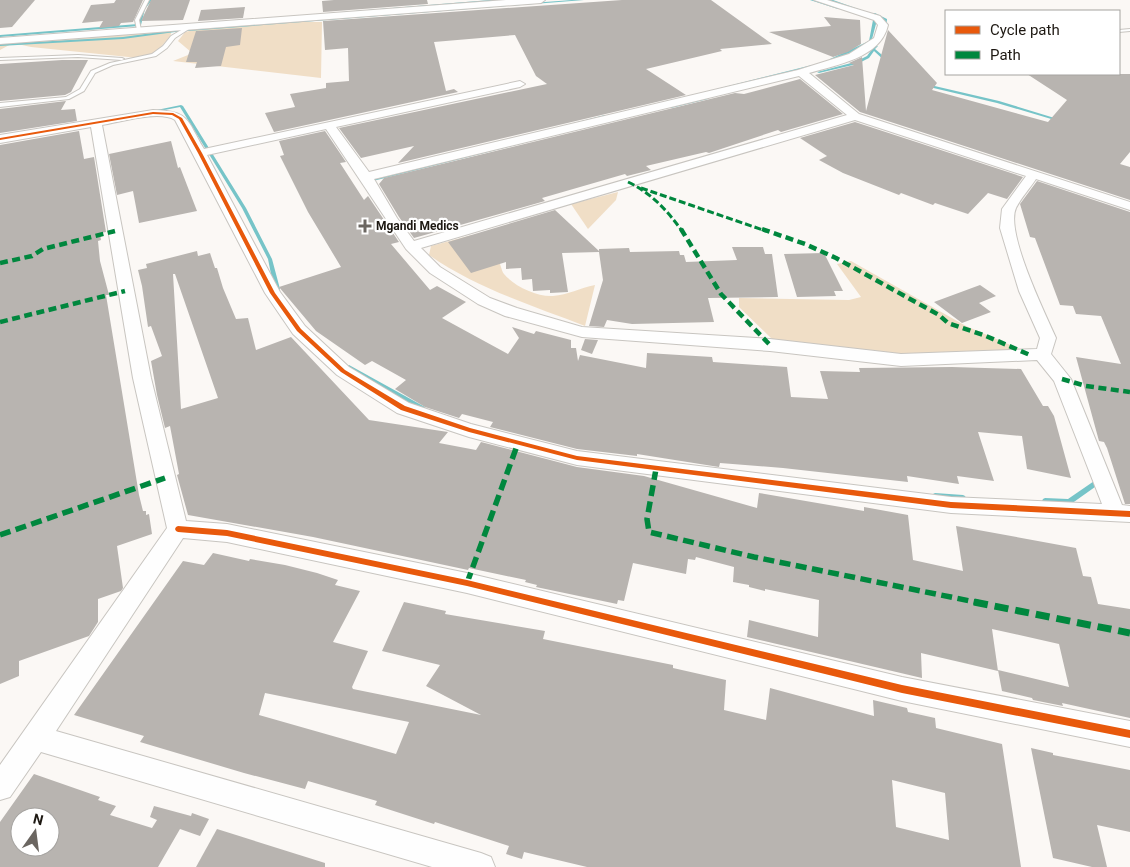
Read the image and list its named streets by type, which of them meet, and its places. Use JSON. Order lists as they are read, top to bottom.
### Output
{
  "places": {
    "health": ["Mgandi Medics"]
  },
  "legend": ["Cycle path", "Path"],
  "north": "top"
}
